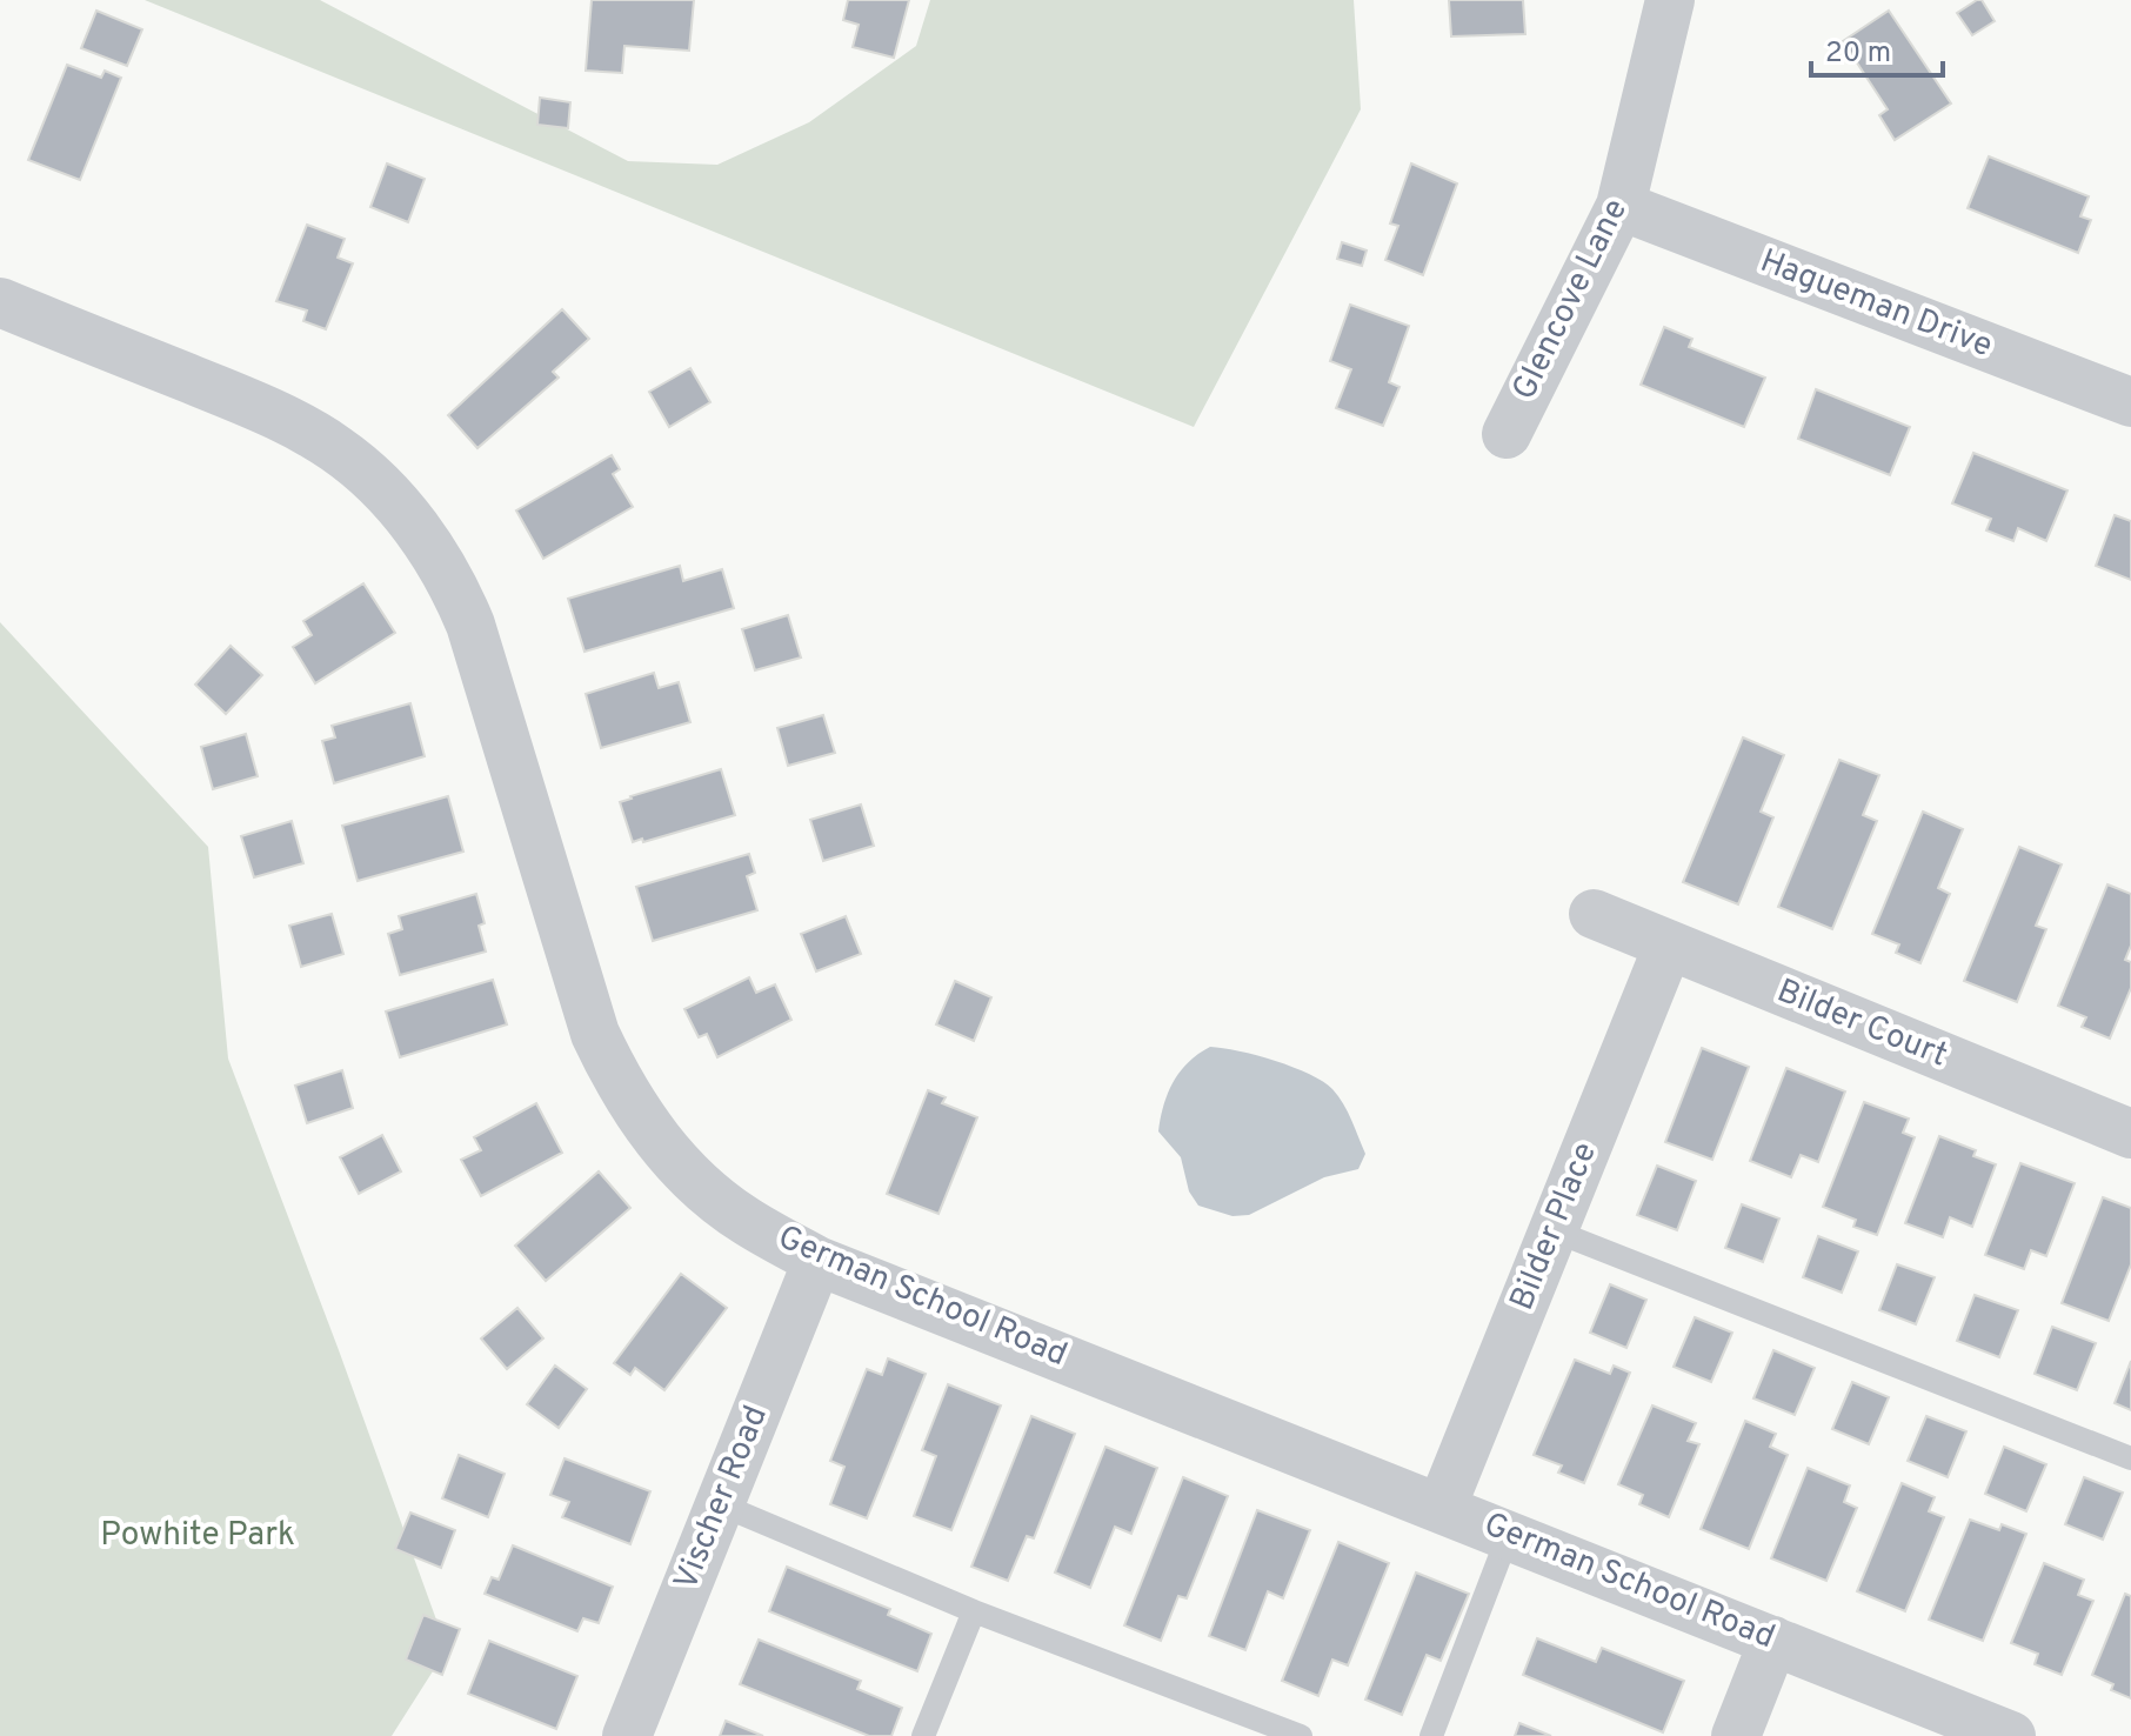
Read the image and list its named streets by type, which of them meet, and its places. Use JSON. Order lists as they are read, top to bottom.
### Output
{
  "streets": {
    "street": [
      "Glencove Lane",
      "Hagueman Drive",
      "Bilder Court",
      "Bilder Place",
      "German School Road",
      "Vischer Road"
    ]
  },
  "crossings": [
    ["Glencove Lane", "Hagueman Drive"],
    ["Bilder Court", "Bilder Place"],
    ["Bilder Place", "German School Road"],
    ["German School Road", "Vischer Road"]
  ],
  "parks": ["Powhite Park"],
  "scale_bar": "20 m"
}
